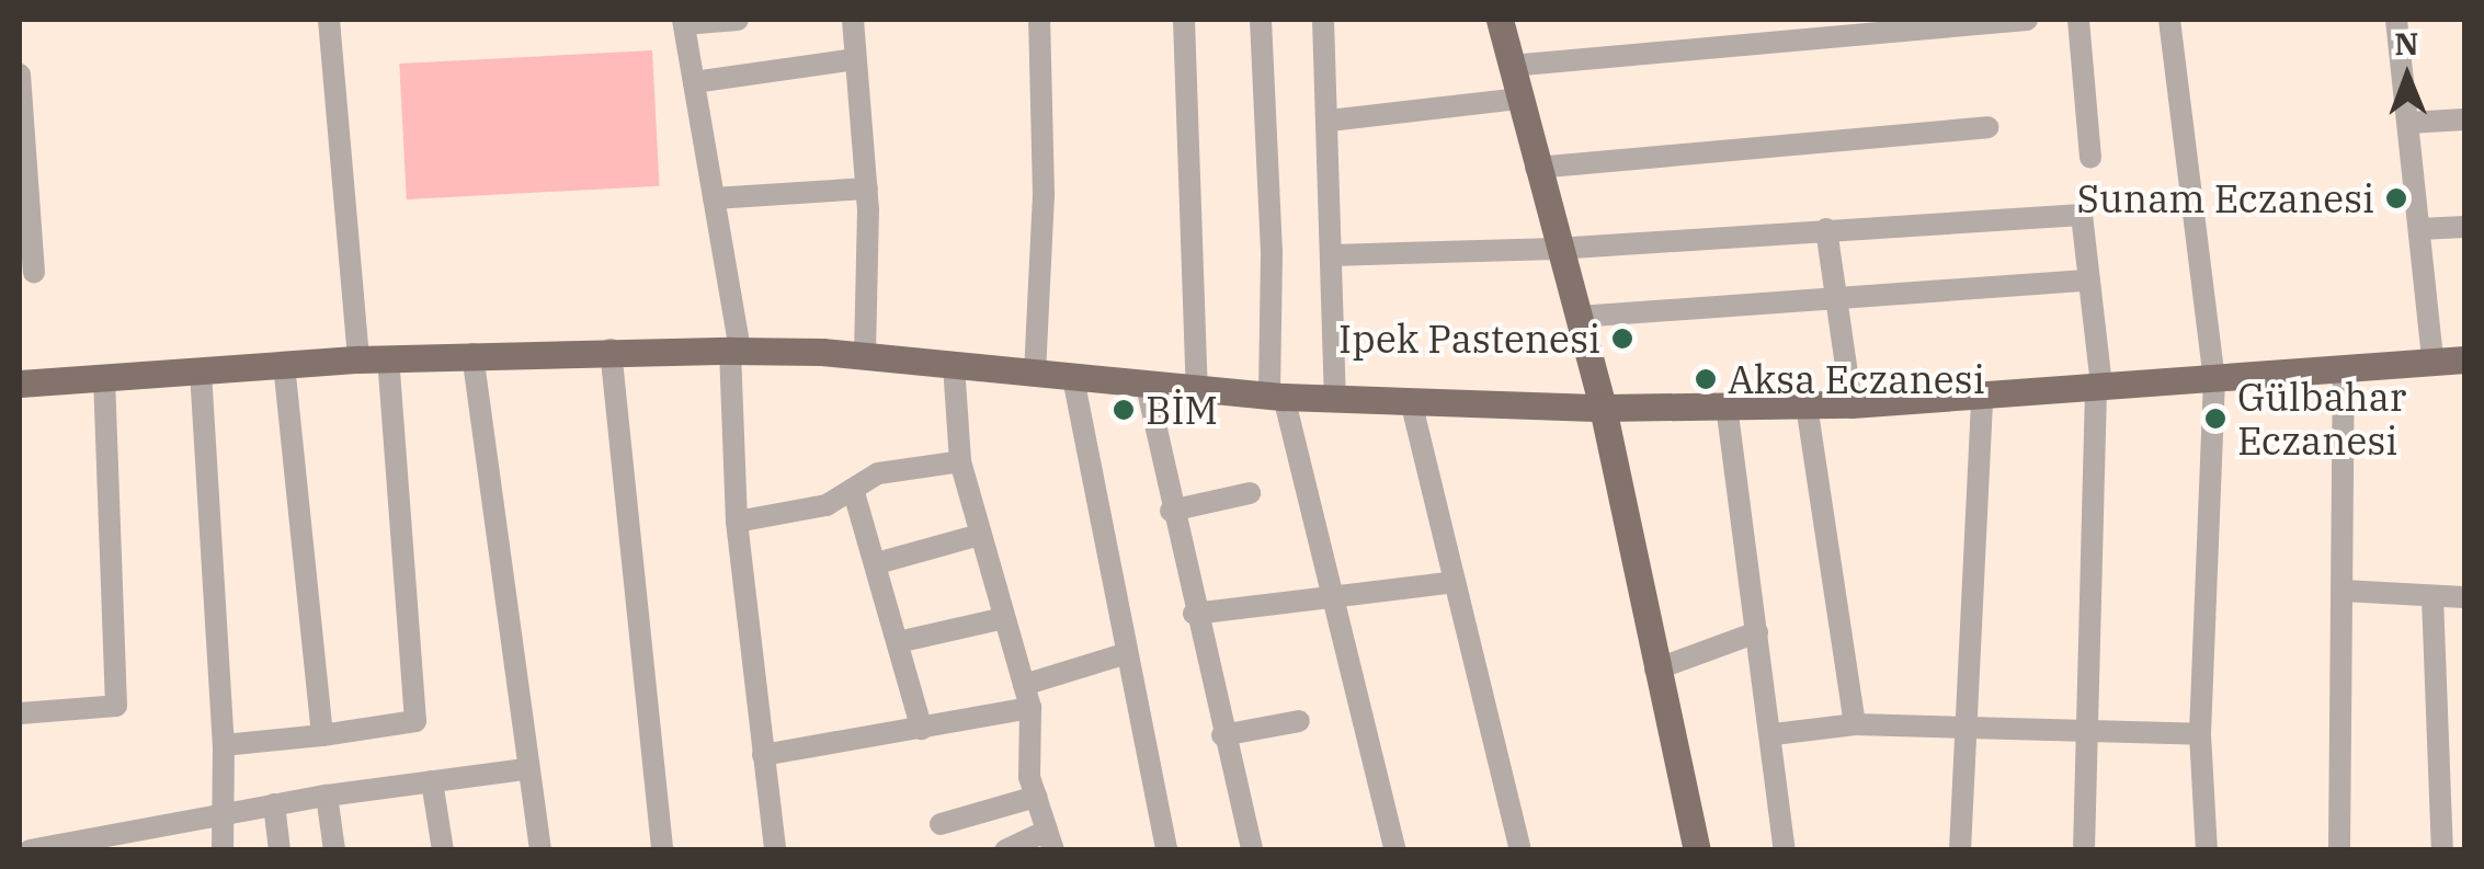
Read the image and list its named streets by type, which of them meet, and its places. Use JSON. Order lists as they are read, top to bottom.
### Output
{
  "places": [
    "Sunam Eczanesi",
    "Ipek Pastenesi",
    "Aksa Eczanesi",
    "BİM",
    "Gülbahar Eczanesi"
  ],
  "north": "top"
}
